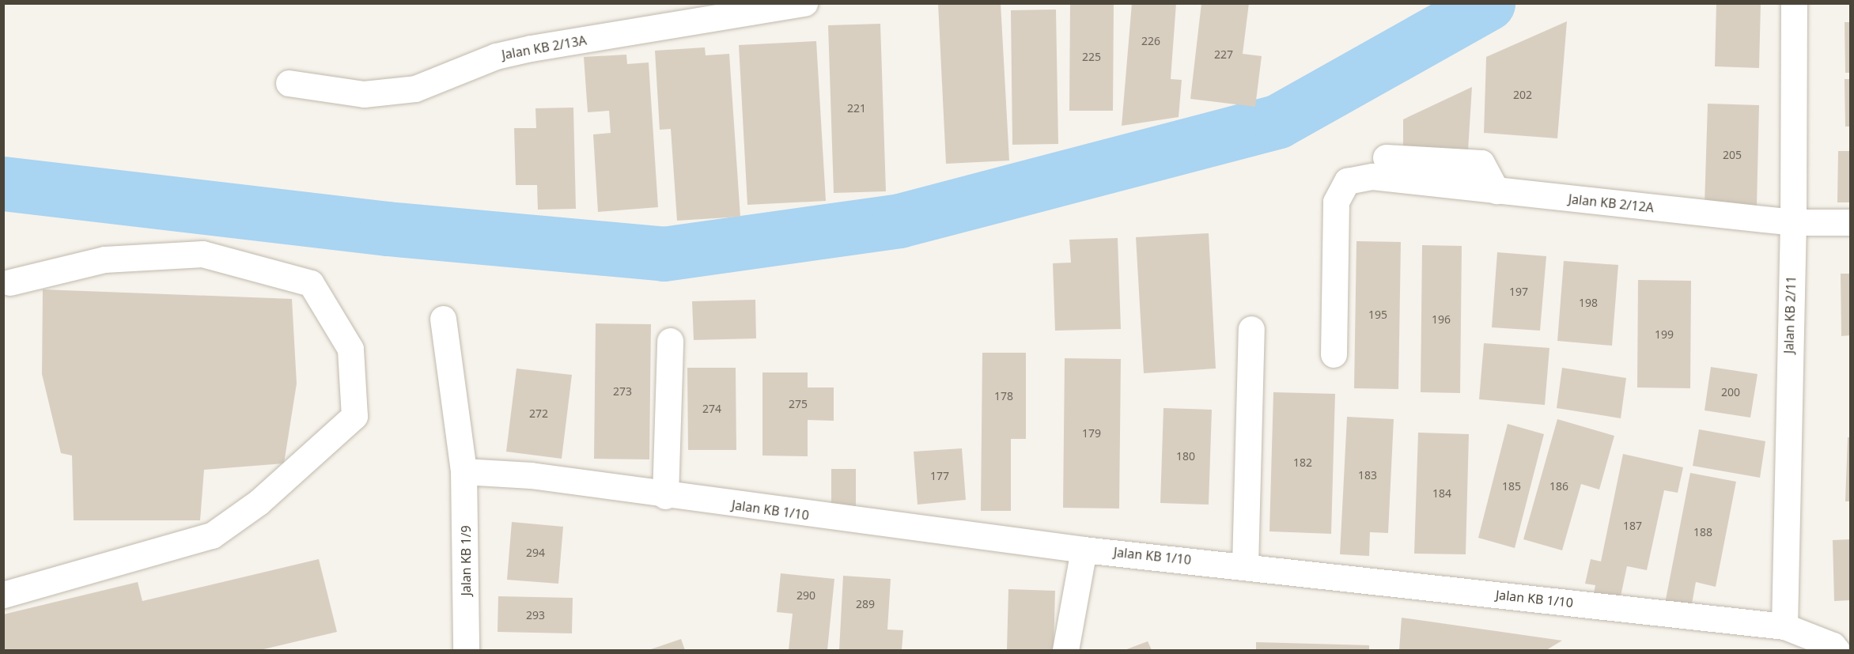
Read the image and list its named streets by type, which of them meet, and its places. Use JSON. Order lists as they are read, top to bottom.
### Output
{
  "streets": {
    "street": [
      "Jalan KB 2/13A",
      "Jalan KB 2/12A",
      "Jalan KB 2/11",
      "Jalan KB 1/10",
      "Jalan KB 1/9"
    ]
  },
  "crossings": [
    ["Jalan KB 2/12A", "Jalan KB 2/11"],
    ["Jalan KB 2/11", "Jalan KB 1/10"],
    ["Jalan KB 1/10", "Jalan KB 1/9"]
  ],
  "house_numbers": [
    "226",
    "227",
    "225",
    "202",
    "221",
    "205",
    "197",
    "198",
    "195",
    "196",
    "199",
    "273",
    "200",
    "178",
    "275",
    "274",
    "272",
    "179",
    "180",
    "182",
    "183",
    "177",
    "185",
    "186",
    "184",
    "187",
    "188",
    "294",
    "290",
    "289",
    "293"
  ]
}
